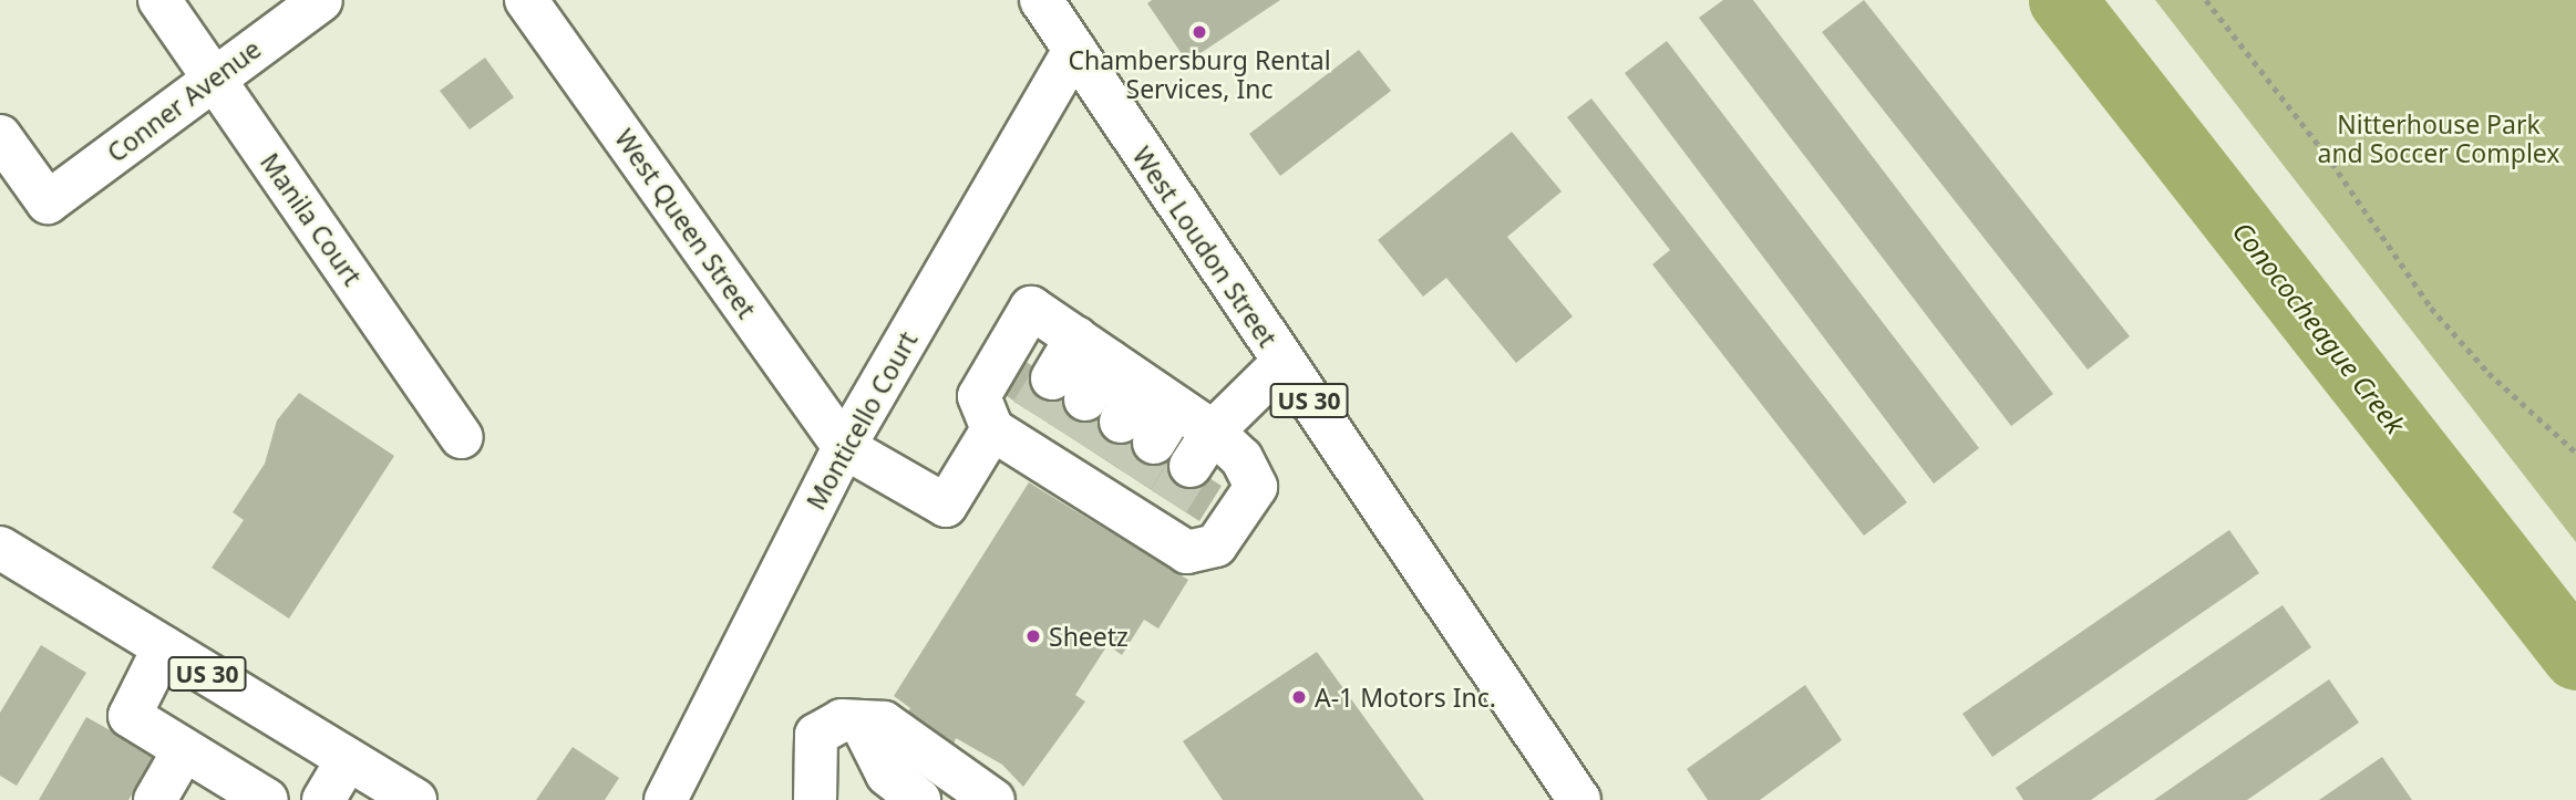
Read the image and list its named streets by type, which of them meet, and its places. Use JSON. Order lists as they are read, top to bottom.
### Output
{
  "streets": {
    "main road": [
      "Conner Avenue",
      "Manila Court",
      "West Queen Street",
      "West Loudon Street",
      "US 30",
      "Monticello Court"
    ]
  },
  "crossings": [
    ["Conner Avenue", "Manila Court"],
    ["West Queen Street", "Monticello Court"],
    ["West Loudon Street", "Monticello Court"]
  ],
  "water": ["Conococheague Creek"],
  "parks": ["Nitterhouse Park and Soccer Complex"],
  "places": ["Chambersburg Rental Services, Inc", "Sheetz", "A-1 Motors Inc."]
}
